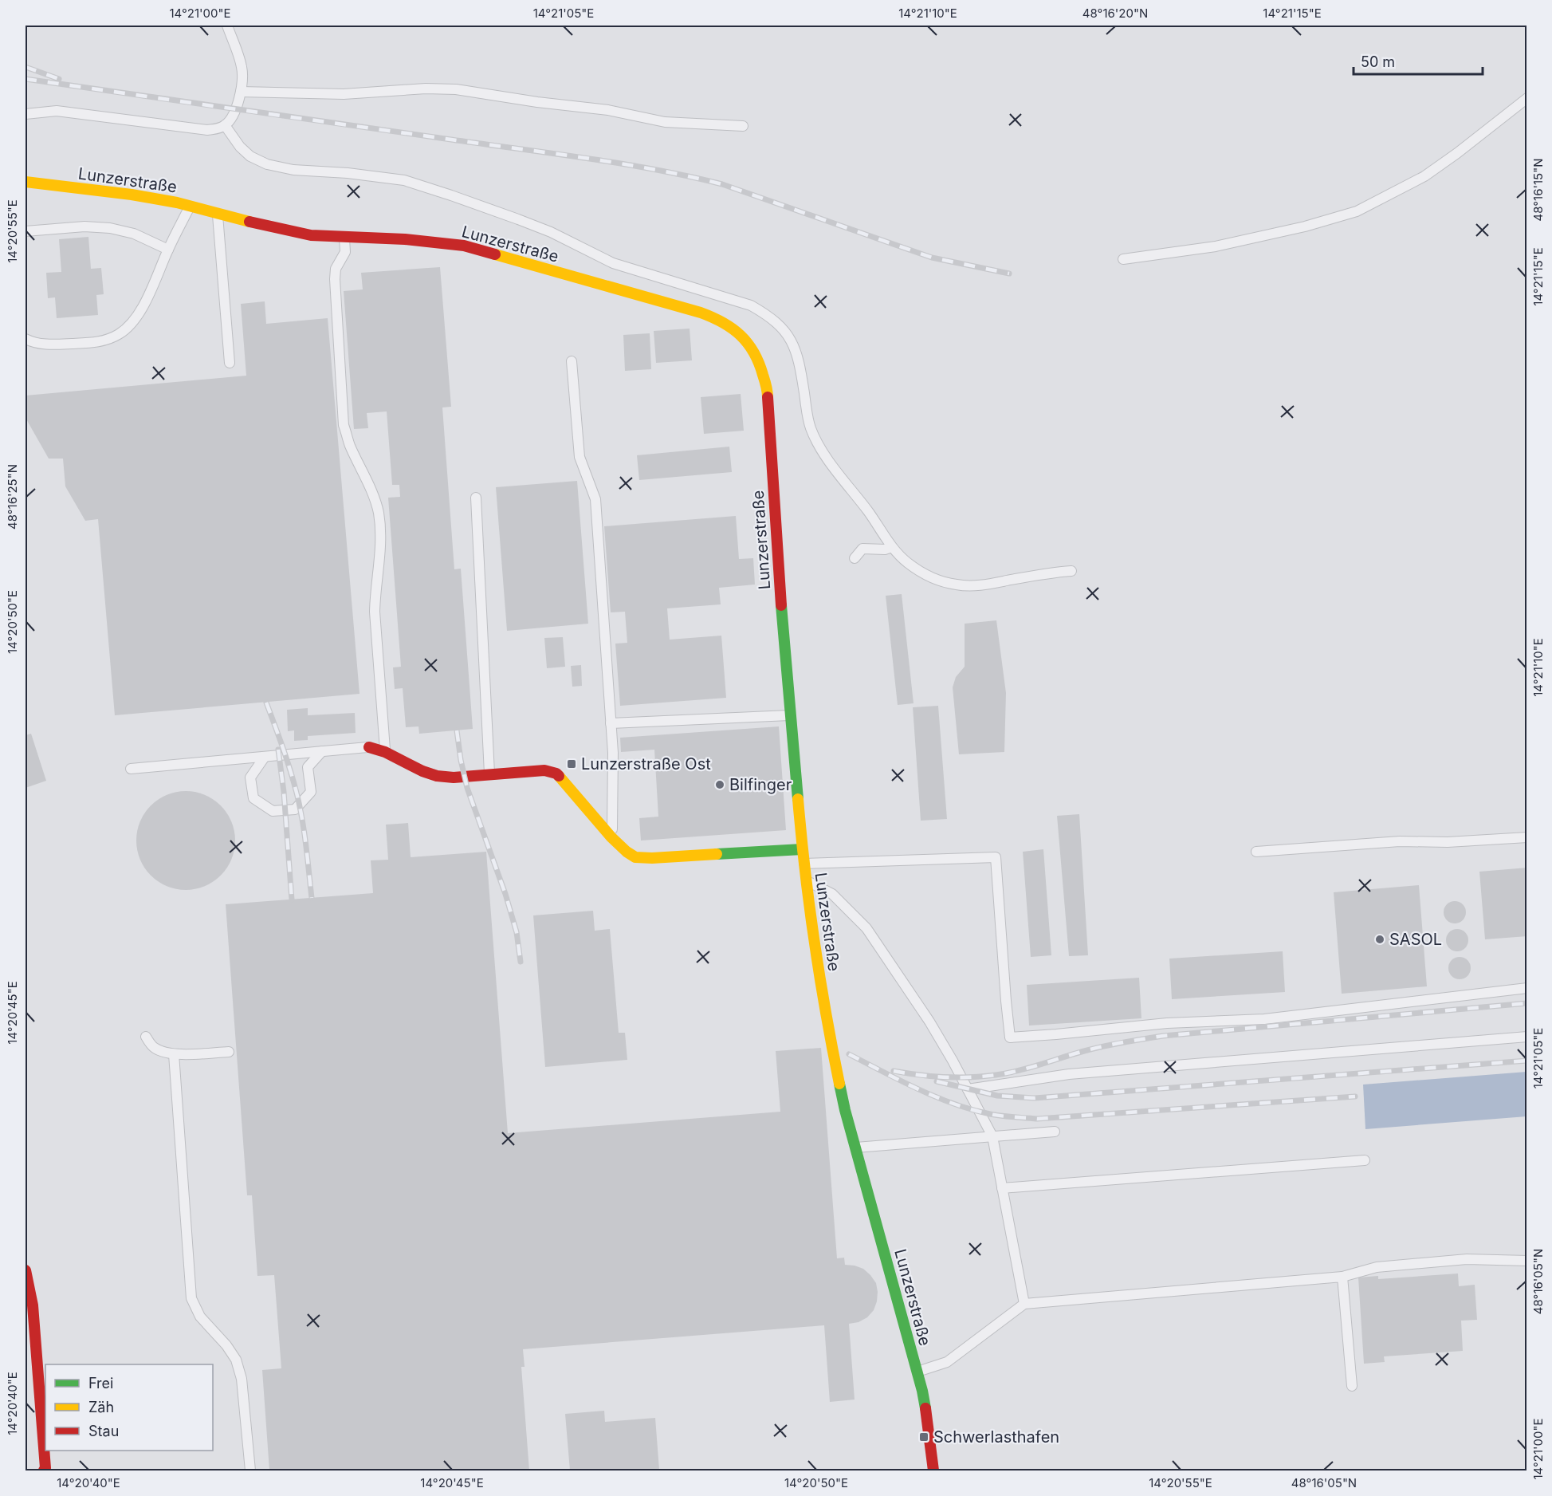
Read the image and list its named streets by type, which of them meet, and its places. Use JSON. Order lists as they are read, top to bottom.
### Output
{
  "streets": {
    "street": ["Lunzerstraße"]
  },
  "places": {
    "transit": ["Lunzerstraße Ost", "Schwerlasthafen"],
    "other": ["Bilfinger", "SASOL"]
  },
  "legend": ["Frei", "Zäh", "Stau"],
  "scale_bar": "50 m",
  "coordinates": [
    "14°21'00\"E",
    "14°21'05\"E",
    "14°21'10\"E",
    "48°16'20\"N",
    "14°21'15\"E",
    "48°16'15\"N",
    "14°20'55\"E",
    "48°16'25\"N",
    "14°20'50\"E",
    "14°20'45\"E",
    "48°16'05\"N",
    "14°20'40\"E"
  ]
}
